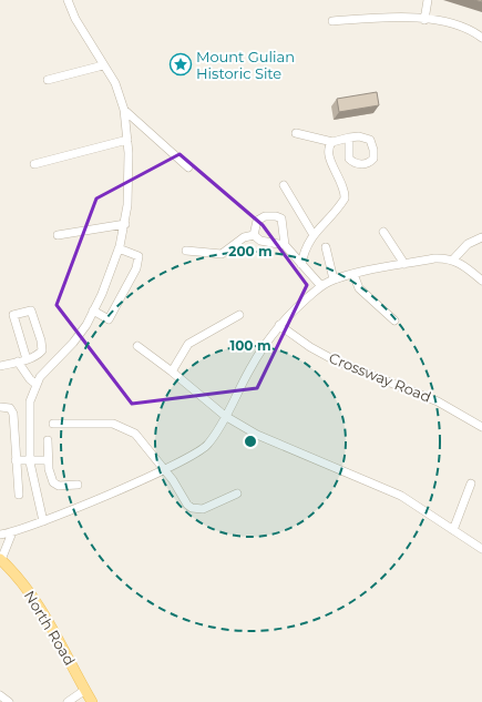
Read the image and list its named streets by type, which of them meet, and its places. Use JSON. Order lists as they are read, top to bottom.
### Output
{
  "streets": {
    "main road": ["North Road"],
    "street": ["Crossway Road"]
  },
  "places": {
    "place": ["Mount Gulian Historic Site"]
  },
  "rings": ["200 m", "100 m"]
}
